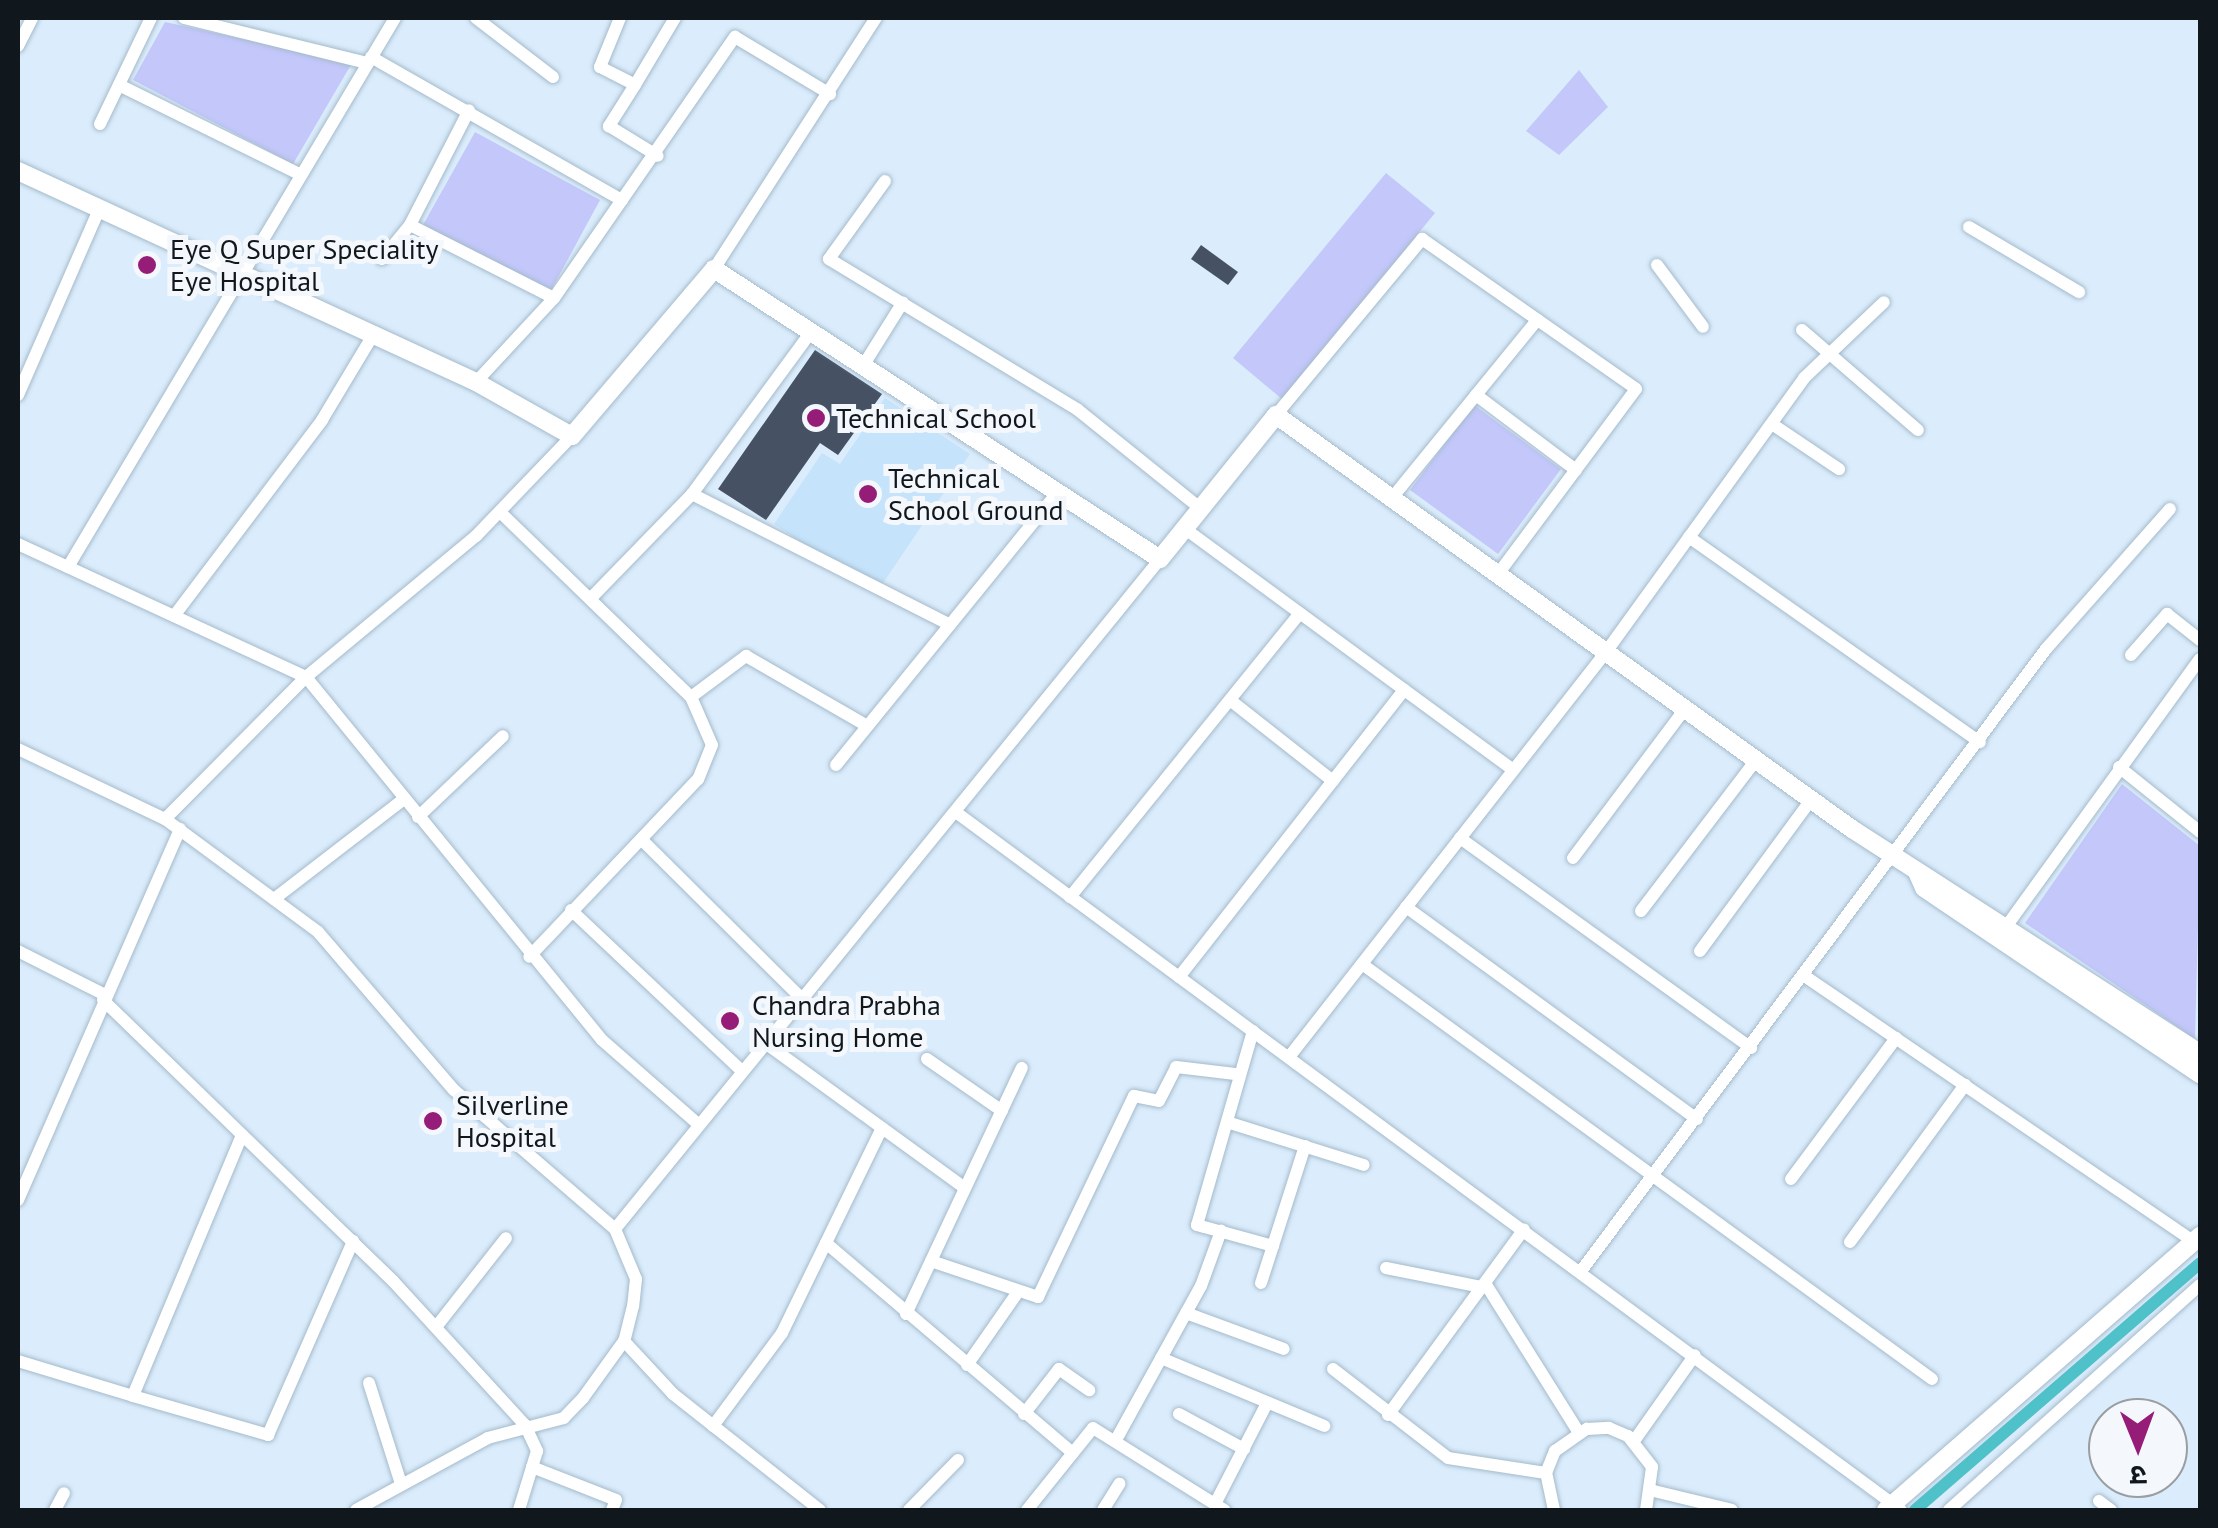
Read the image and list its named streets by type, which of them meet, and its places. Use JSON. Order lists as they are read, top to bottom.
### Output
{
  "places": [
    "Eye Q Super Speciality Eye Hospital",
    "Technical School",
    "Technical School Ground",
    "Chandra Prabha Nursing Home",
    "Silverline Hospital"
  ],
  "north": "bottom"
}
